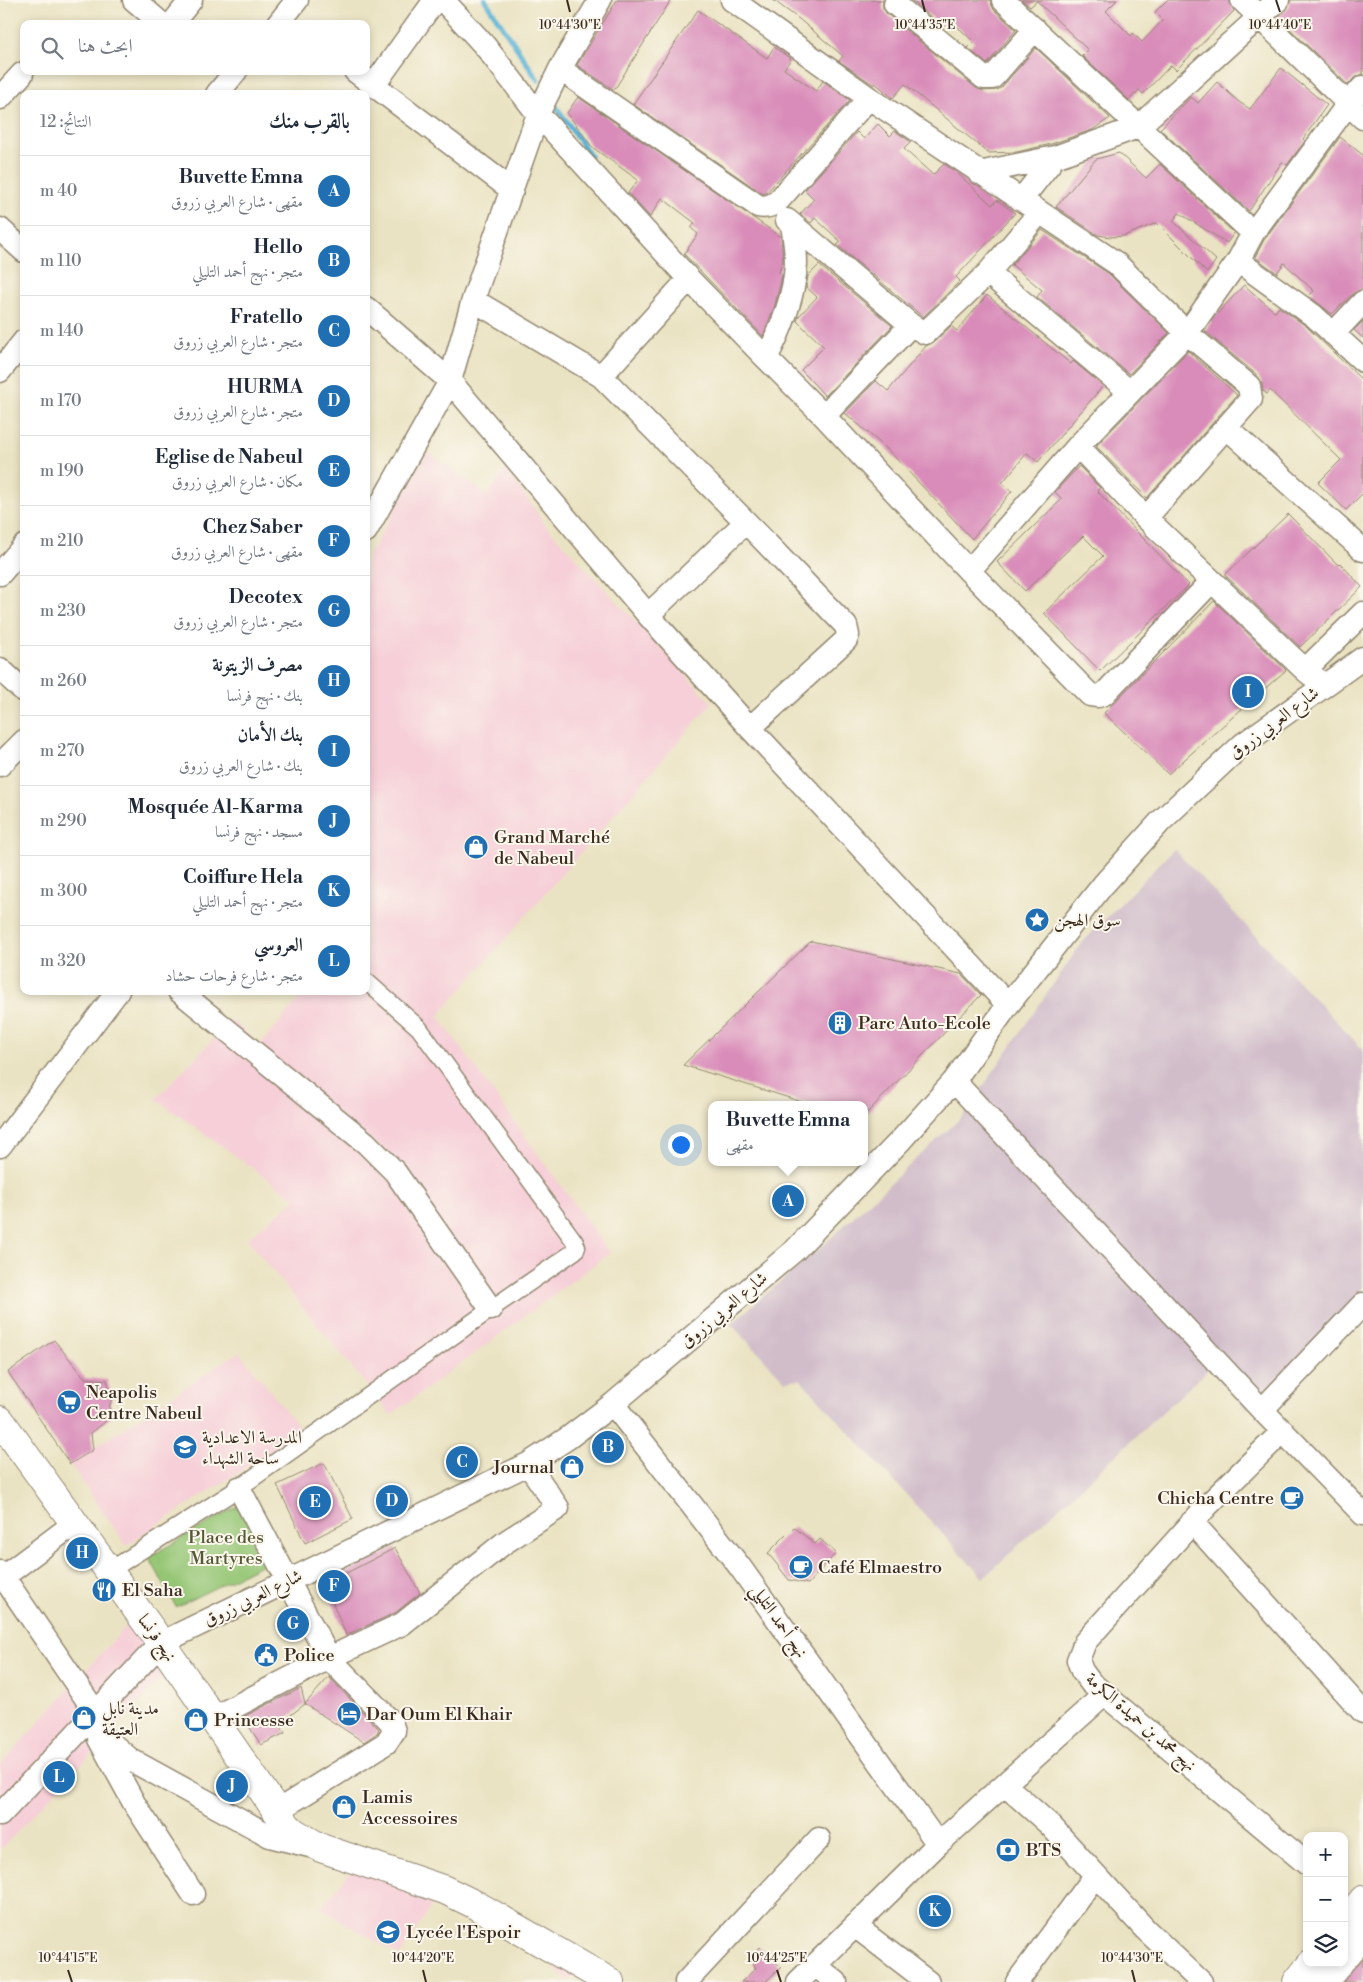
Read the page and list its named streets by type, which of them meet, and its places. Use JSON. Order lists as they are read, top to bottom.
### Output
{
  "streets": {
    "street": [
      "شارع العربي زروق",
      "نهج أحمد التليلي",
      "نهج فرنسا",
      "نهج محمد بن حميدة الكرمة"
    ]
  },
  "crossings": [
    ["شارع العربي زروق", "نهج أحمد التليلي"],
    ["شارع العربي زروق", "نهج فرنسا"]
  ],
  "parks": ["Place des Martyres"],
  "places": {
    "shop": [
      "Grand Marché de Nabeul",
      "Journal",
      "مدينة نابل العتيقة",
      "Princesse",
      "Lamis Accessoires"
    ],
    "place": ["سوق الهجن"],
    "building": ["Parc Auto-Ecole"],
    "supermarket": ["Neapolis Centre Nabeul"],
    "school or university": ["المدرسة الاعدادية ساحة الشهداء", "Lycée l'Espoir"],
    "cafe": ["Chicha Centre", "Café Elmaestro"],
    "restaurant": ["El Saha"],
    "public building": ["Police"],
    "hotel": ["Dar Oum El Khair"],
    "bank": ["BTS"]
  },
  "page": {
    "search": "ابحث هنا",
    "heading": ["بالقرب منك", "النتائج: 12"],
    "list": [
      {
        "mark": "A",
        "name": "Buvette Emna",
        "note": "مقهى · شارع العربي زروق",
        "value": "40 m"
      },
      {
        "mark": "B",
        "name": "Hello",
        "note": "متجر · نهج أحمد التليلي",
        "value": "110 m"
      },
      {
        "mark": "C",
        "name": "Fratello",
        "note": "متجر · شارع العربي زروق",
        "value": "140 m"
      },
      {
        "mark": "D",
        "name": "HURMA",
        "note": "متجر · شارع العربي زروق",
        "value": "170 m"
      },
      {
        "mark": "E",
        "name": "Eglise de Nabeul",
        "note": "مكان · شارع العربي زروق",
        "value": "190 m"
      },
      {
        "mark": "F",
        "name": "Chez Saber",
        "note": "مقهى · شارع العربي زروق",
        "value": "210 m"
      },
      {
        "mark": "G",
        "name": "Decotex",
        "note": "متجر · شارع العربي زروق",
        "value": "230 m"
      },
      {
        "mark": "H",
        "name": "مصرف الزيتونة",
        "note": "بنك · نهج فرنسا",
        "value": "260 m"
      },
      {
        "mark": "I",
        "name": "بنك الأمان",
        "note": "بنك · شارع العربي زروق",
        "value": "270 m"
      },
      {
        "mark": "J",
        "name": "Mosquée Al-Karma",
        "note": "مسجد · نهج فرنسا",
        "value": "290 m"
      },
      {
        "mark": "K",
        "name": "Coiffure Hela",
        "note": "متجر · نهج أحمد التليلي",
        "value": "300 m"
      },
      {
        "mark": "L",
        "name": "العروسي",
        "note": "متجر · شارع فرحات حشاد",
        "value": "320 m"
      }
    ],
    "pins": [
      "I",
      "A",
      "B",
      "C",
      "D",
      "E",
      "H",
      "F",
      "G",
      "L",
      "J",
      "K"
    ],
    "popup": ["Buvette Emna", "مقهى"],
    "map_buttons": ["+", "−"]
  },
  "coordinates": [
    "10°44'30\"E",
    "10°44'35\"E",
    "10°44'40\"E",
    "10°44'15\"E",
    "10°44'20\"E",
    "10°44'25\"E"
  ]
}
